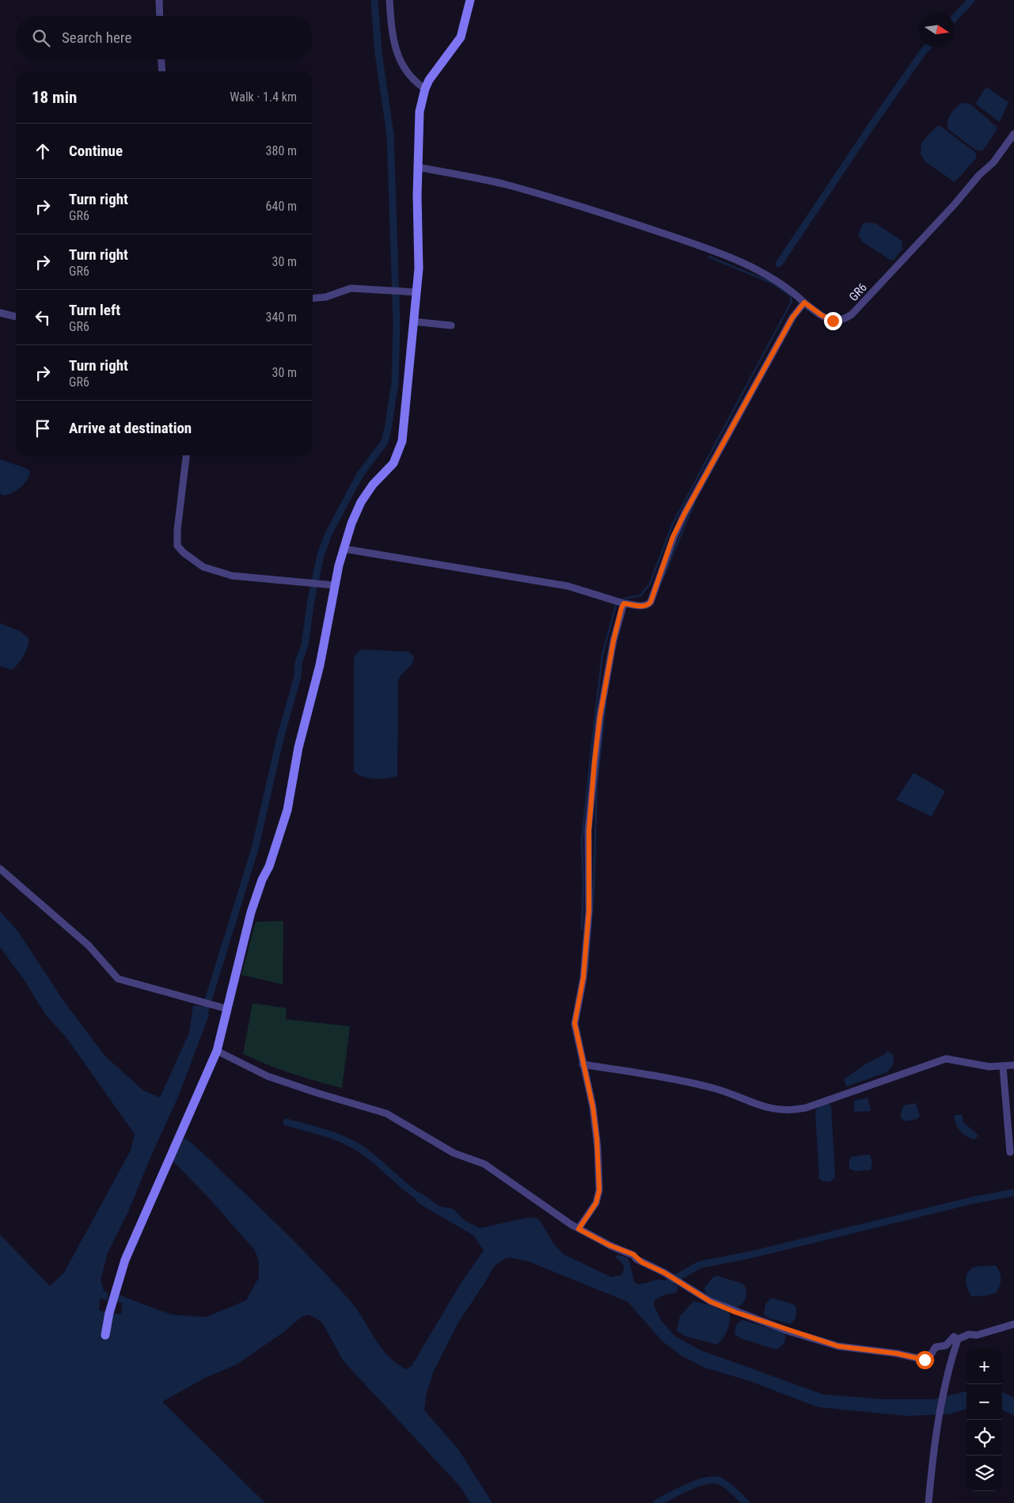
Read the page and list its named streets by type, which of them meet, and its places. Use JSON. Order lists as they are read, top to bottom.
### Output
{
  "streets": {
    "street": ["GR6"]
  },
  "north": "right",
  "page": {
    "search": "Search here",
    "heading": ["18 min", "Walk · 1.4 km"],
    "list": [
      ["Continue", "380 m"],
      ["Turn right", "GR6", "640 m"],
      ["Turn right", "GR6", "30 m"],
      ["Turn left", "GR6", "340 m"],
      ["Turn right", "GR6", "30 m"],
      "Arrive at destination"
    ],
    "map_buttons": ["+", "−"]
  }
}
